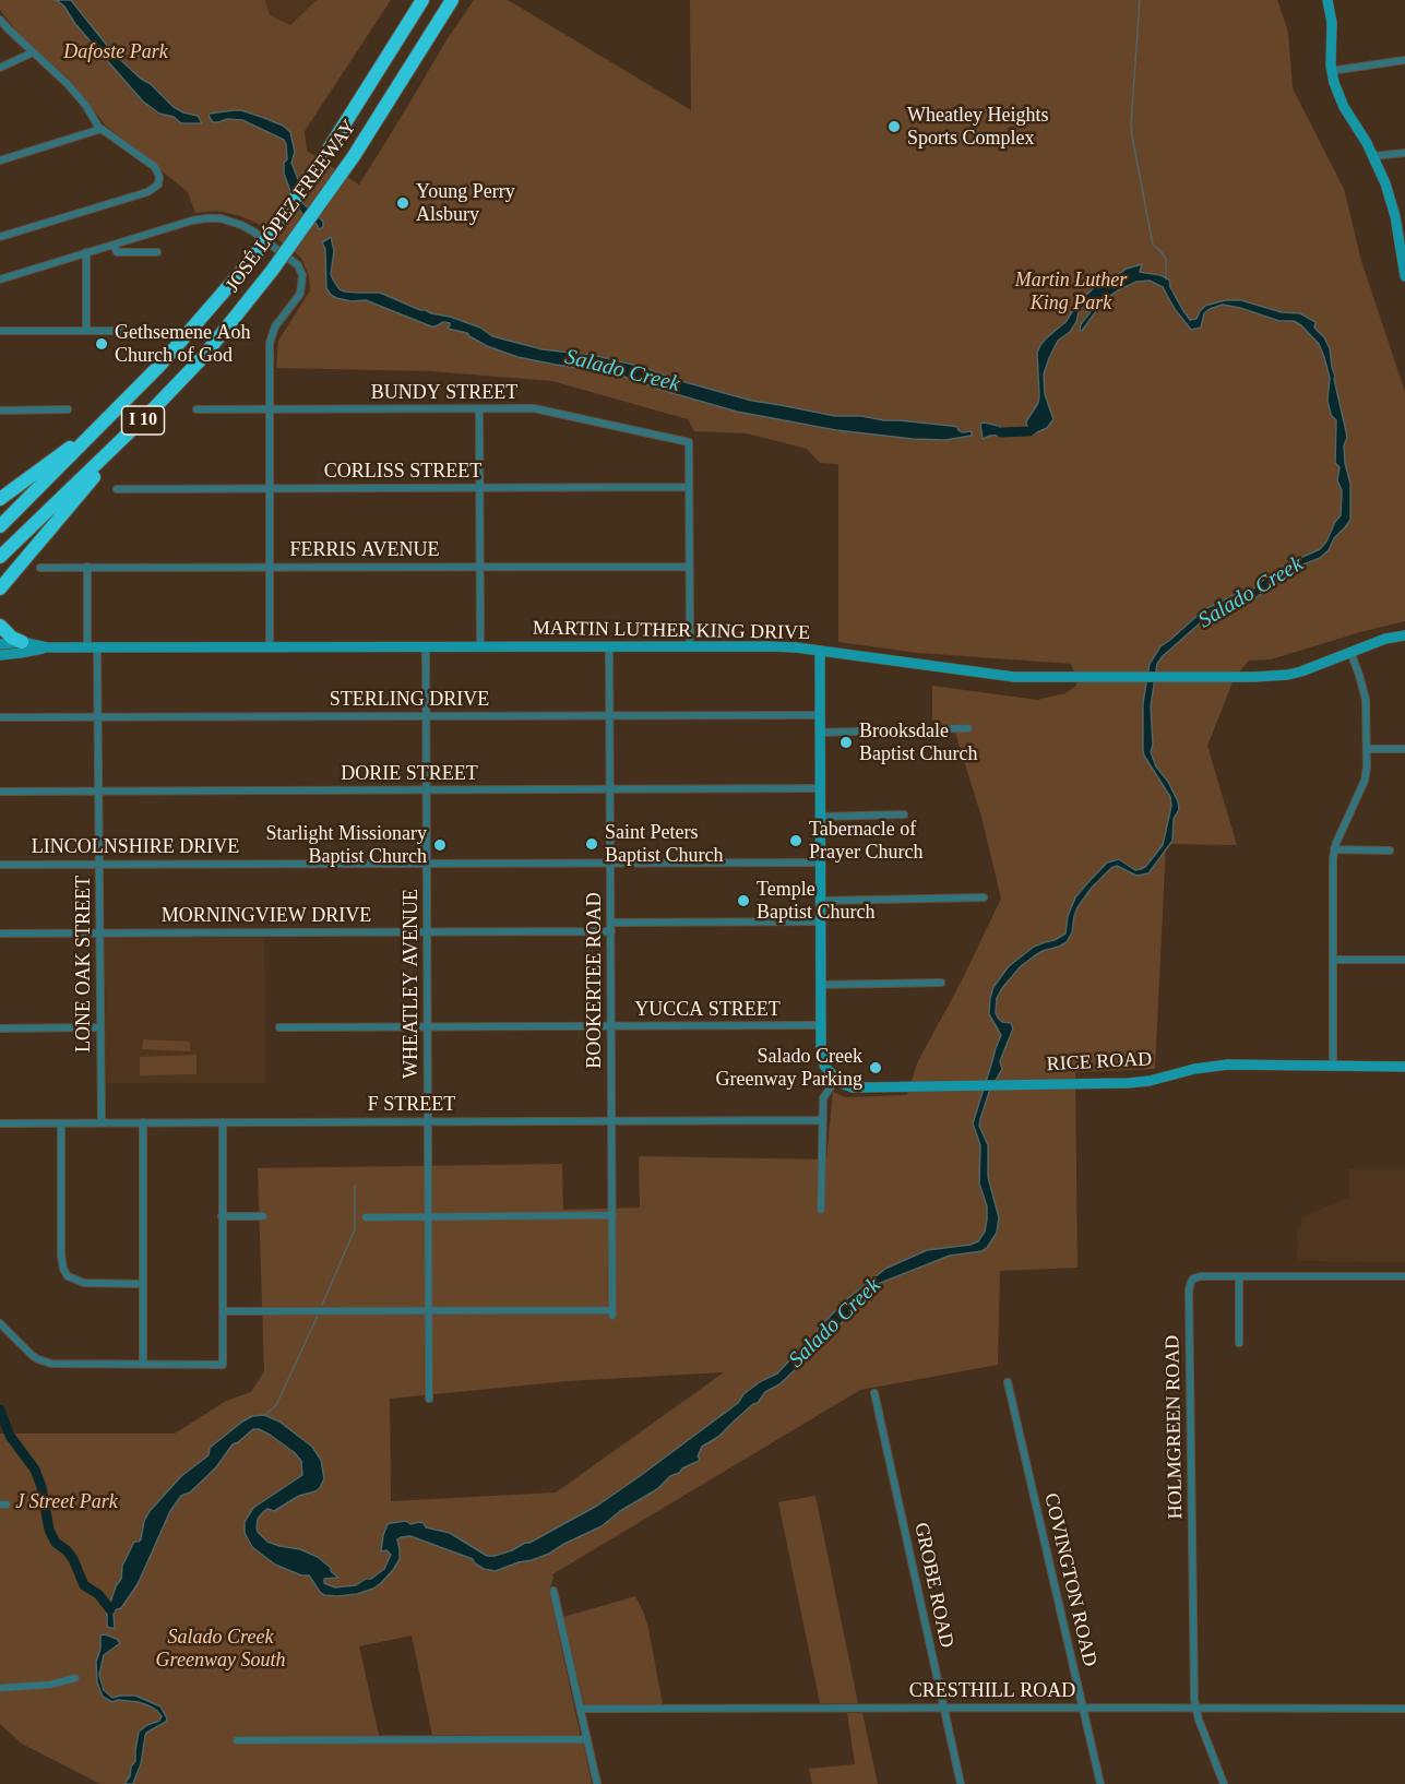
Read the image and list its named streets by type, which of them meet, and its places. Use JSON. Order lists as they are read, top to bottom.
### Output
{
  "streets": {
    "highway": ["JOSÉ LÓPEZ FREEWAY", "I 10"],
    "main road": ["MARTIN LUTHER KING DRIVE", "RICE ROAD"],
    "street": [
      "BUNDY STREET",
      "CORLISS STREET",
      "FERRIS AVENUE",
      "STERLING DRIVE",
      "DORIE STREET",
      "LINCOLNSHIRE DRIVE",
      "MORNINGVIEW DRIVE",
      "LONE OAK STREET",
      "BOOKERTEE ROAD",
      "WHEATLEY AVENUE",
      "YUCCA STREET",
      "F STREET",
      "HOLMGREEN ROAD",
      "COVINGTON ROAD",
      "GROBE ROAD",
      "CRESTHILL ROAD"
    ]
  },
  "crossings": [
    ["BUNDY STREET", "CORLISS STREET"],
    ["FERRIS AVENUE", "LONE OAK STREET"],
    ["MARTIN LUTHER KING DRIVE", "LONE OAK STREET"],
    ["MARTIN LUTHER KING DRIVE", "BOOKERTEE ROAD"],
    ["MARTIN LUTHER KING DRIVE", "WHEATLEY AVENUE"],
    ["STERLING DRIVE", "LONE OAK STREET"],
    ["STERLING DRIVE", "BOOKERTEE ROAD"],
    ["STERLING DRIVE", "WHEATLEY AVENUE"],
    ["DORIE STREET", "LONE OAK STREET"],
    ["DORIE STREET", "BOOKERTEE ROAD"],
    ["DORIE STREET", "WHEATLEY AVENUE"],
    ["LINCOLNSHIRE DRIVE", "LONE OAK STREET"],
    ["LINCOLNSHIRE DRIVE", "BOOKERTEE ROAD"],
    ["LINCOLNSHIRE DRIVE", "WHEATLEY AVENUE"],
    ["MORNINGVIEW DRIVE", "LONE OAK STREET"],
    ["MORNINGVIEW DRIVE", "BOOKERTEE ROAD"],
    ["MORNINGVIEW DRIVE", "WHEATLEY AVENUE"],
    ["LONE OAK STREET", "F STREET"],
    ["BOOKERTEE ROAD", "WHEATLEY AVENUE"],
    ["BOOKERTEE ROAD", "YUCCA STREET"],
    ["BOOKERTEE ROAD", "F STREET"],
    ["WHEATLEY AVENUE", "YUCCA STREET"],
    ["WHEATLEY AVENUE", "F STREET"],
    ["HOLMGREEN ROAD", "CRESTHILL ROAD"],
    ["COVINGTON ROAD", "CRESTHILL ROAD"],
    ["GROBE ROAD", "CRESTHILL ROAD"]
  ],
  "water": ["Salado Creek"],
  "parks": [
    "Dafoste Park",
    "Martin Luther King Park",
    "J Street Park",
    "Salado Creek Greenway South"
  ],
  "places": [
    "Wheatley Heights Sports Complex",
    "Young Perry Alsbury",
    "Gethsemene Aoh Church of God",
    "Brooksdale Baptist Church",
    "Tabernacle of Prayer Church",
    "Saint Peters Baptist Church",
    "Starlight Missionary Baptist Church",
    "Temple Baptist Church",
    "Salado Creek Greenway Parking"
  ]
}
